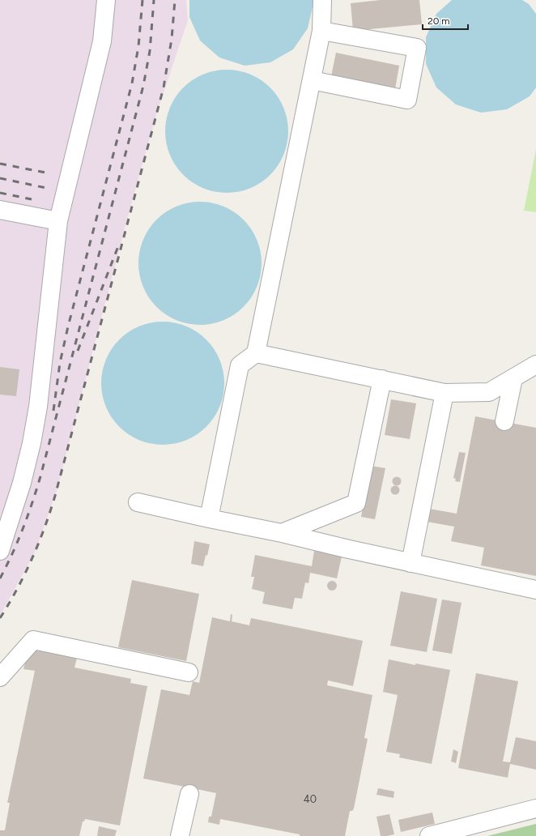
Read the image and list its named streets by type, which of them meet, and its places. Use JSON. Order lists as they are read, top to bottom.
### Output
{
  "house_numbers": ["40"],
  "scale_bar": "20 m"
}
